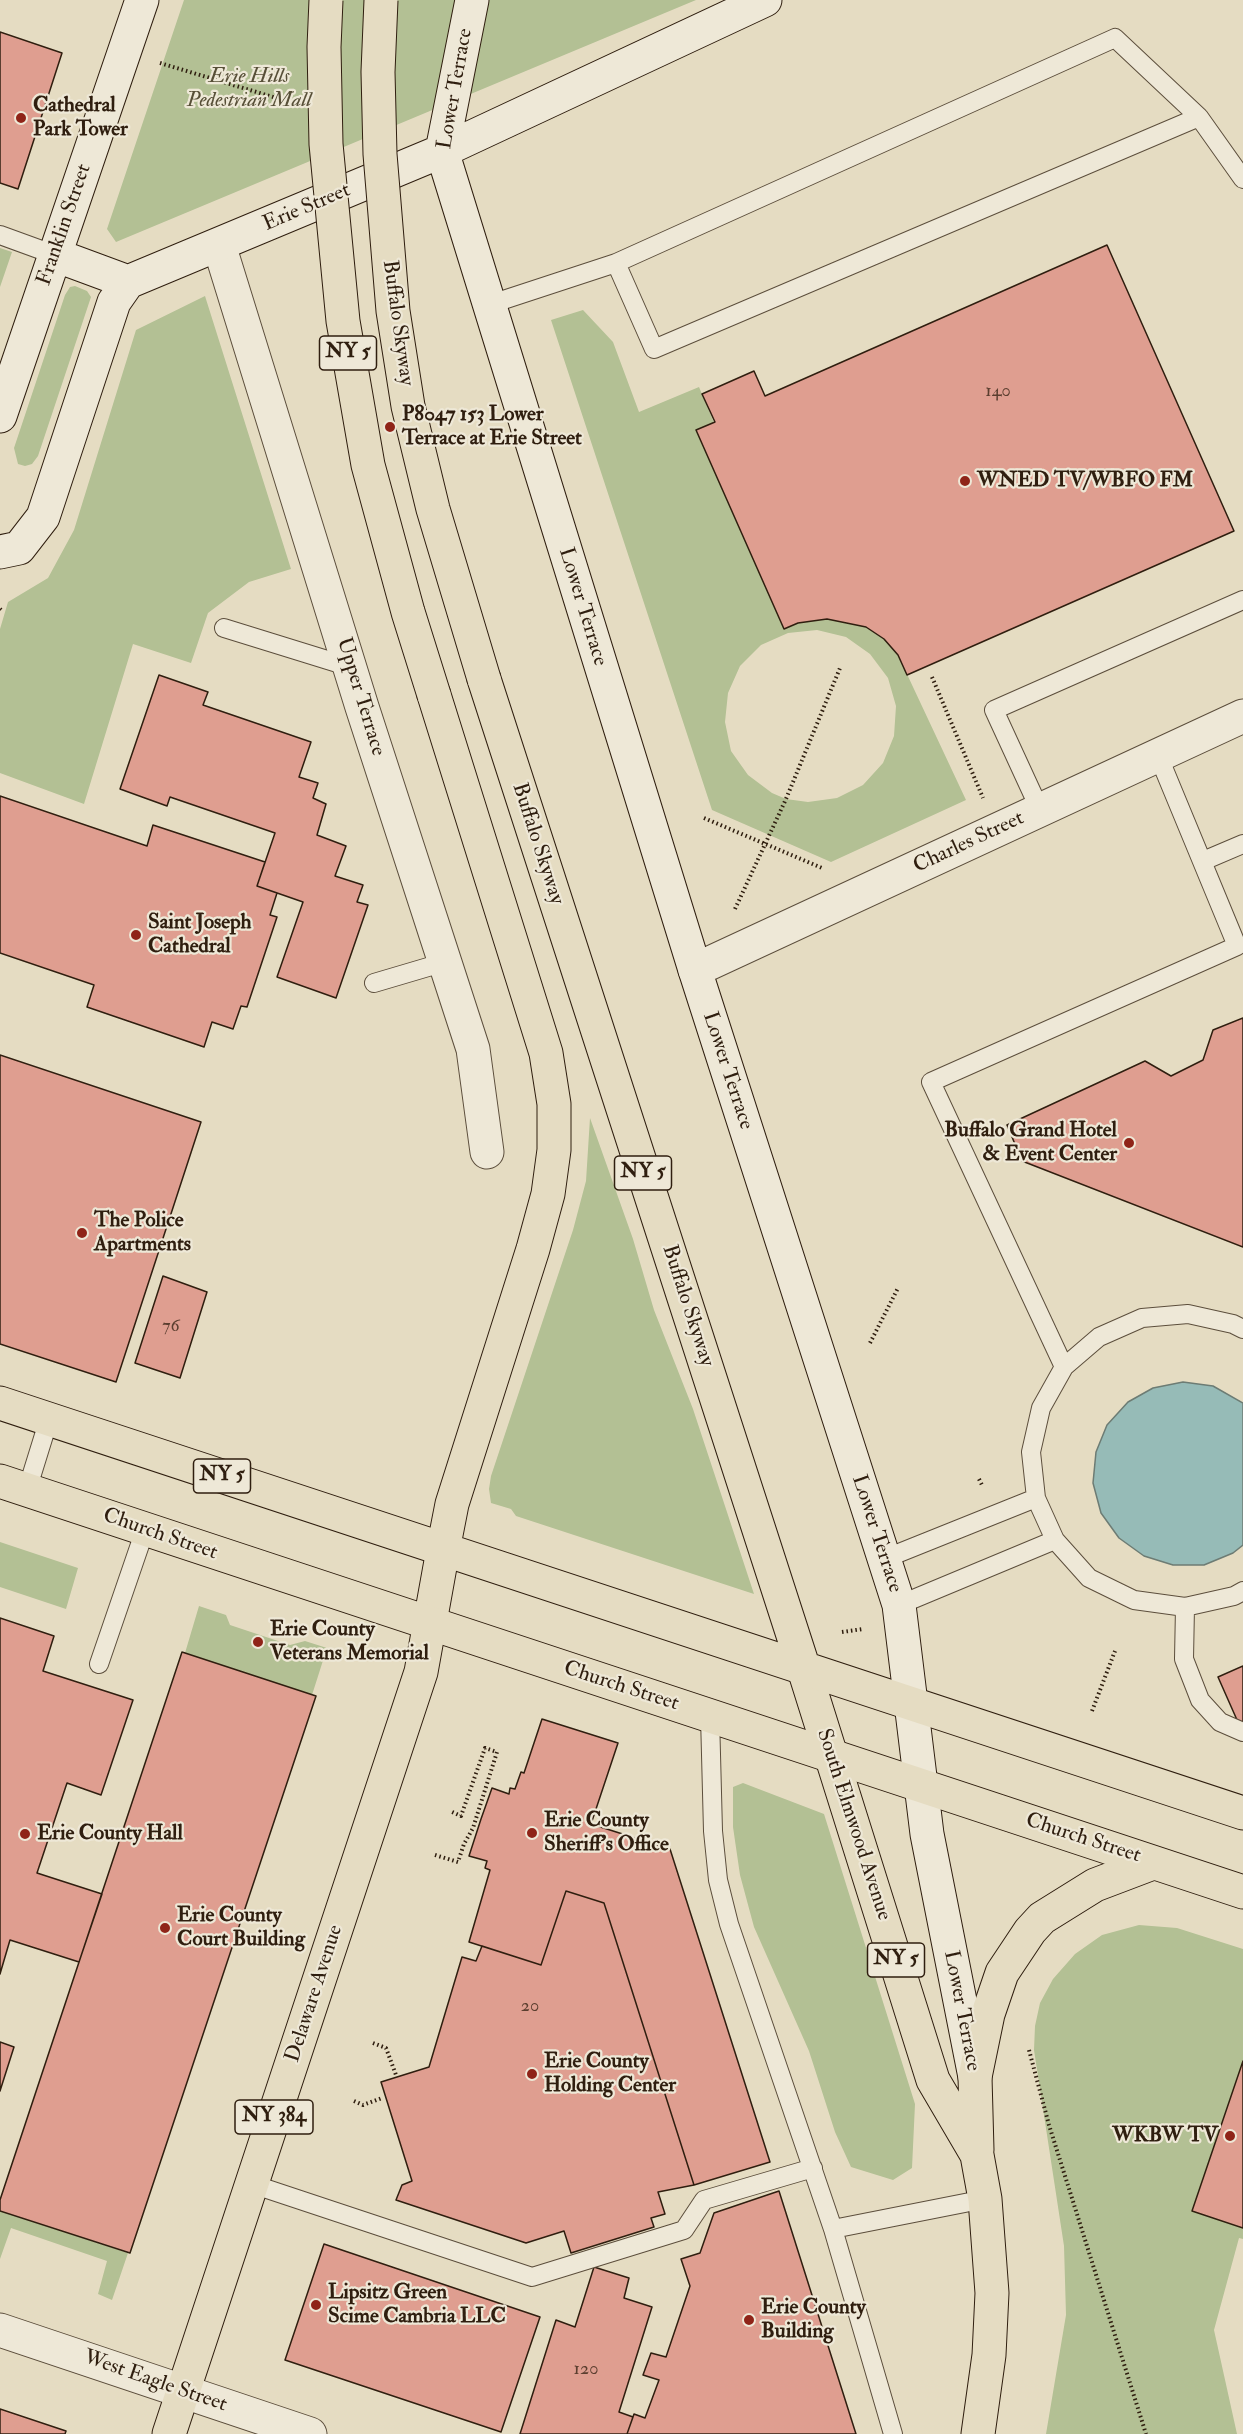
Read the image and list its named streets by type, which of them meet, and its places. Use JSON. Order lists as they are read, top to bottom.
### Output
{
  "streets": {
    "main road": [
      "Lower Terrace",
      "Buffalo Skyway",
      "NY 5",
      "Church Street",
      "South Elmwood Avenue",
      "Delaware Avenue",
      "NY 384"
    ],
    "street": [
      "Erie Street",
      "Franklin Street",
      "Upper Terrace",
      "Charles Street",
      "West Eagle Street"
    ]
  },
  "crossings": [
    ["Lower Terrace", "Erie Street"],
    ["Lower Terrace", "NY 5"],
    ["Lower Terrace", "Charles Street"],
    ["Lower Terrace", "Church Street"],
    ["Lower Terrace", "South Elmwood Avenue"],
    ["Erie Street", "Upper Terrace"],
    ["Buffalo Skyway", "NY 5"],
    ["Buffalo Skyway", "South Elmwood Avenue"],
    ["NY 5", "South Elmwood Avenue"],
    ["NY 5", "Delaware Avenue"],
    ["Church Street", "South Elmwood Avenue"],
    ["Church Street", "Delaware Avenue"],
    ["Delaware Avenue", "West Eagle Street"]
  ],
  "parks": ["Erie Hills Pedestrian Mall"],
  "places": [
    "Cathedral Park Tower",
    "P8047 153 Lower Terrace at Erie Street",
    "WNED TV/WBFO FM",
    "Saint Joseph Cathedral",
    "Buffalo Grand Hotel & Event Center",
    "The Police Apartments",
    "Erie County Veterans Memorial",
    "Erie County Sheriff's Office",
    "Erie County Hall",
    "Erie County Court Building",
    "Erie County Holding Center",
    "WKBW TV",
    "Lipsitz Green Scime Cambria LLC",
    "Erie County Building"
  ],
  "house_numbers": [
    "140",
    "76",
    "20",
    "120"
  ]
}
